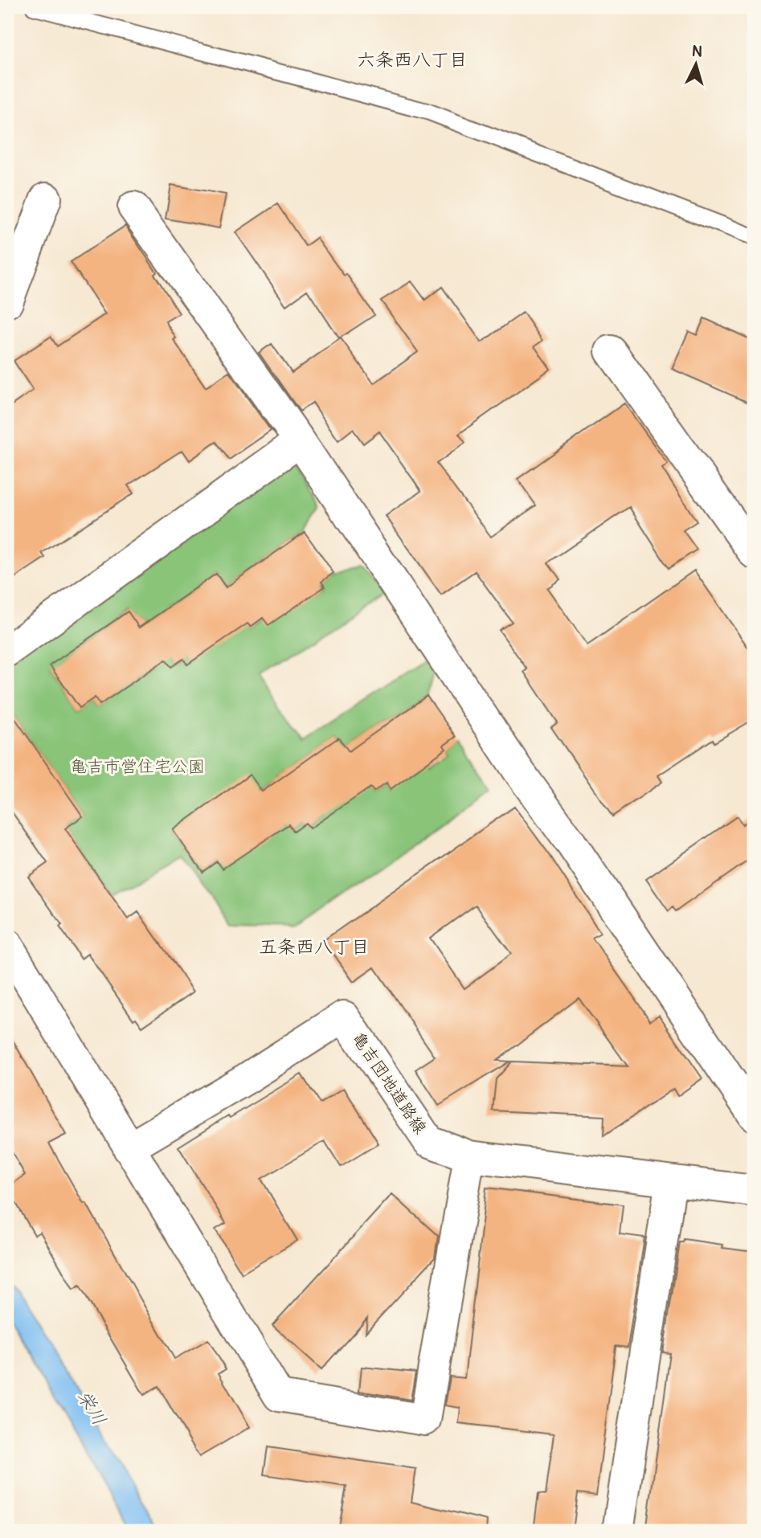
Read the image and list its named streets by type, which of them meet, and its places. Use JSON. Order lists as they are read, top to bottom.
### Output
{
  "streets": {
    "street": ["亀吉団地道路線"]
  },
  "districts": ["六条西八丁目", "五条西八丁目"],
  "water": ["栄川"],
  "parks": ["亀吉市営住宅公園"],
  "north": "top"
}
